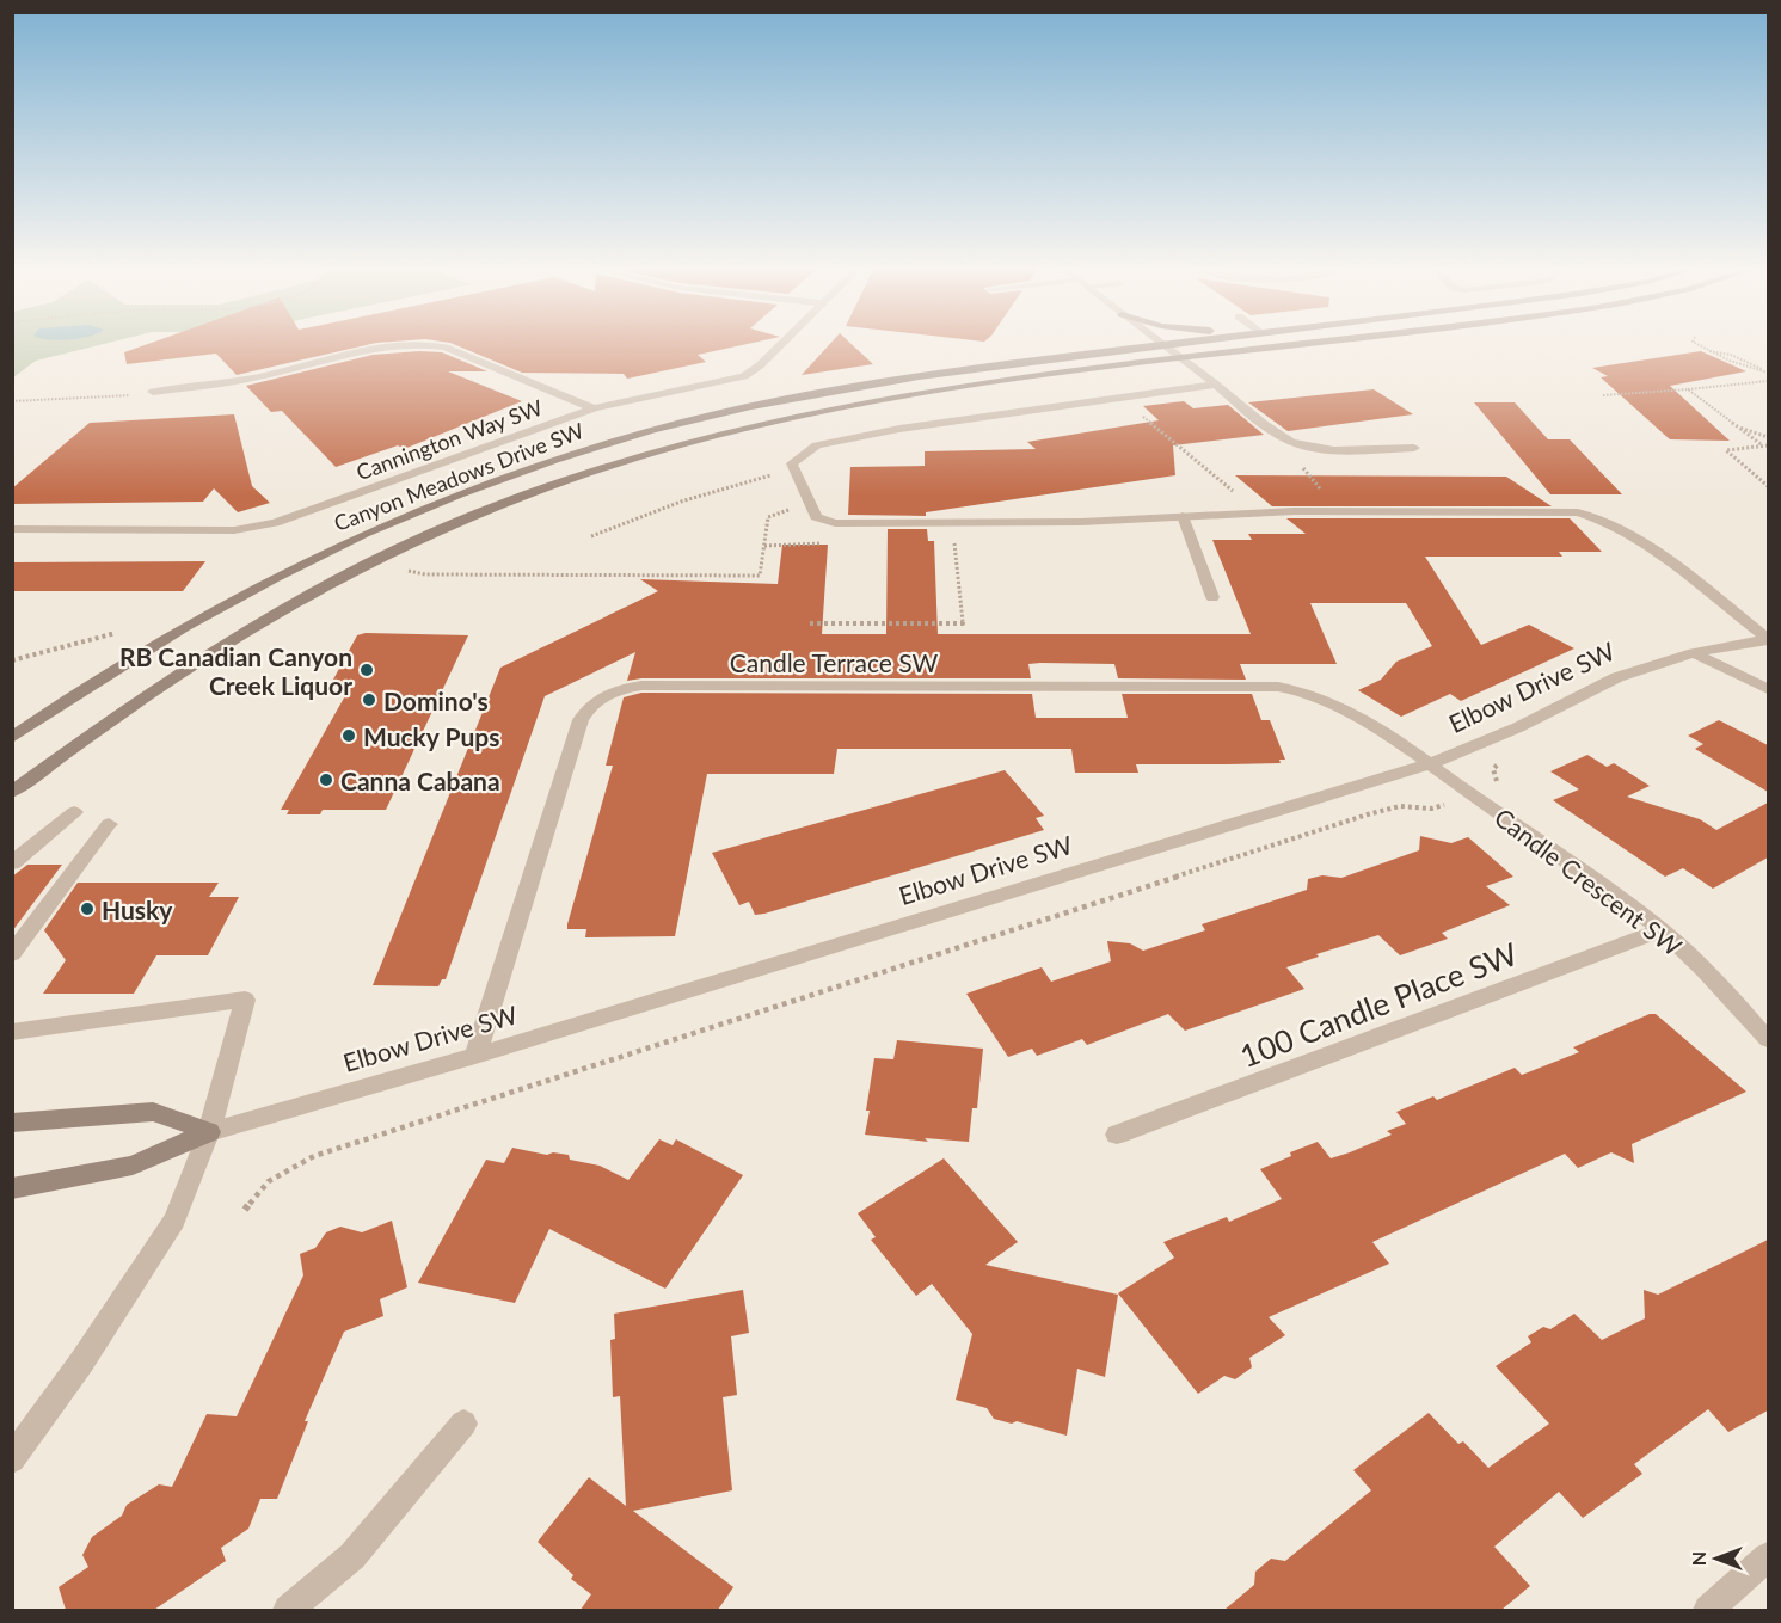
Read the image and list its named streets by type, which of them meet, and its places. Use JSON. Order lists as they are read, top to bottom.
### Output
{
  "streets": {
    "main road": ["Canyon Meadows Drive SW", "Elbow Drive SW"],
    "street": [
      "Cannington Way SW",
      "Candle Terrace SW",
      "Candle Crescent SW",
      "100 Candle Place SW"
    ]
  },
  "crossings": [
    ["Candle Terrace SW", "Elbow Drive SW"],
    ["Candle Terrace SW", "Candle Crescent SW"],
    ["Elbow Drive SW", "Candle Crescent SW"],
    ["Candle Crescent SW", "100 Candle Place SW"]
  ],
  "places": [
    "RB Canadian Canyon Creek Liquor",
    "Domino's",
    "Mucky Pups",
    "Canna Cabana",
    "Husky"
  ],
  "north": "left"
}
